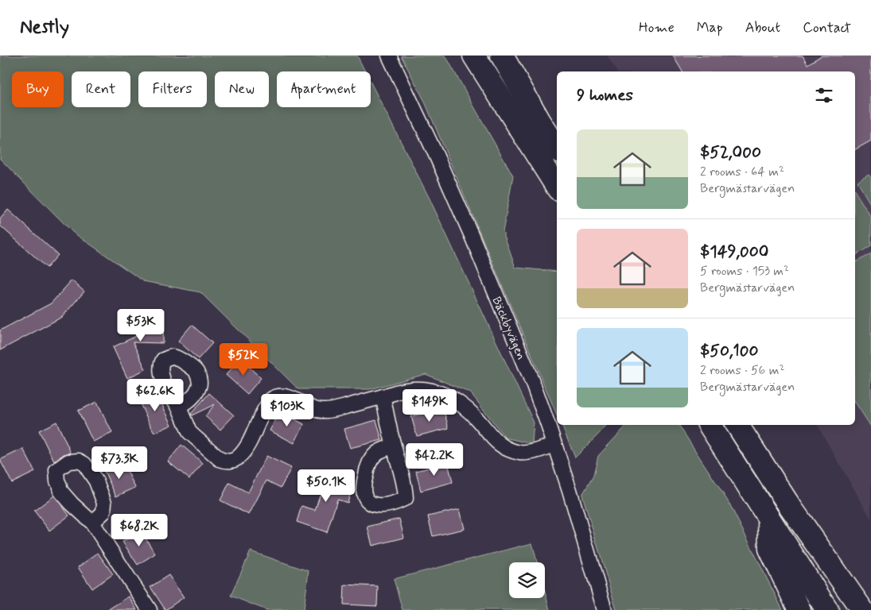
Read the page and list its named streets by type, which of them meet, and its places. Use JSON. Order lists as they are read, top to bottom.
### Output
{
  "streets": {
    "street": ["Bäckbyvägen"]
  },
  "page": {
    "header": "Nestly",
    "nav": [
      "Home",
      "Map",
      "About",
      "Contact"
    ],
    "chip": [
      "Buy",
      "Rent",
      "Filters",
      "New",
      "Apartment"
    ],
    "heading": "9 homes",
    "list": [
      {
        "name": "$52,000",
        "note": "2 rooms · 64 m² · Bergmästarvägen"
      },
      {
        "name": "$149,000",
        "note": "5 rooms · 153 m² · Bergmästarvägen"
      },
      {
        "name": "$50,100",
        "note": "2 rooms · 56 m² · Bergmästarvägen"
      }
    ],
    "price": [
      "$53K",
      "$52K",
      "$62.6K",
      "$149K",
      "$103K",
      "$42.2K",
      "$73.3K",
      "$50.1K",
      "$68.2K"
    ]
  }
}
